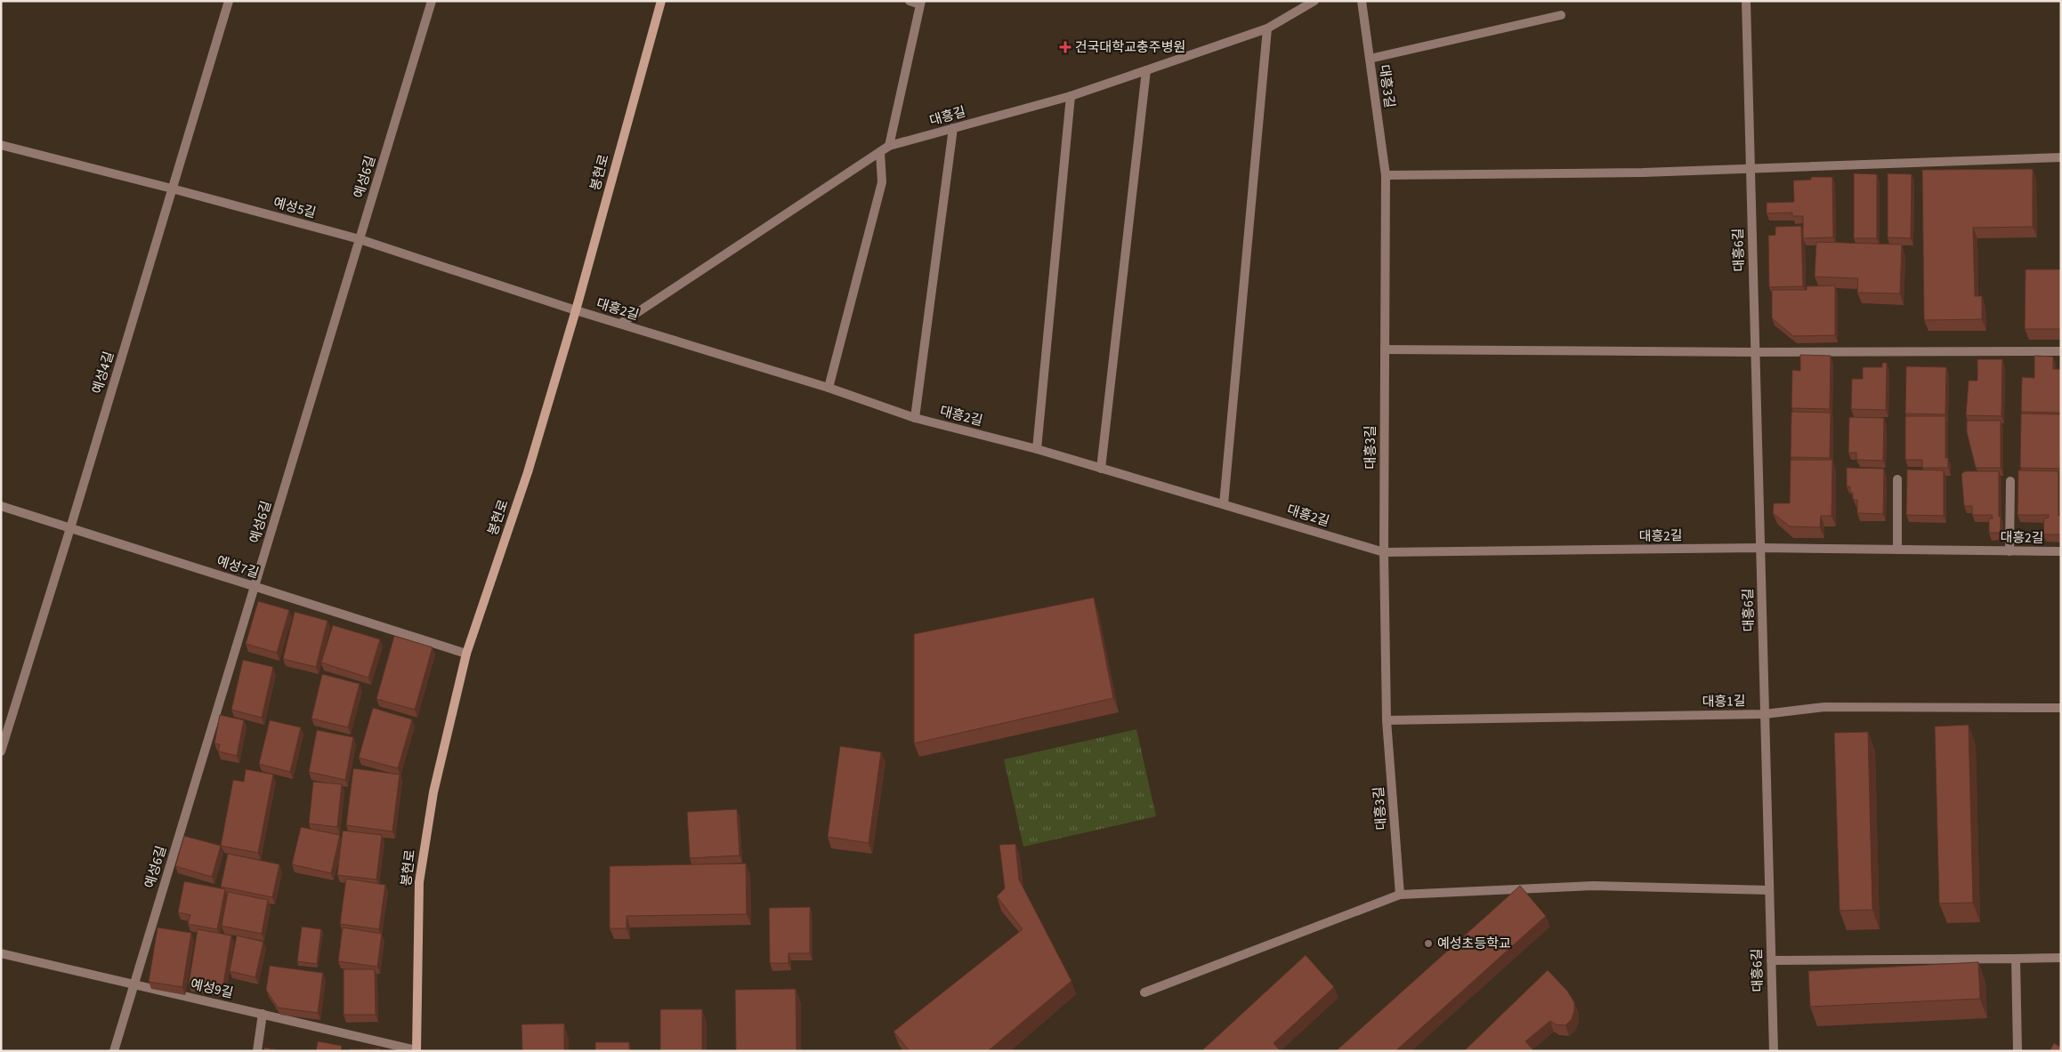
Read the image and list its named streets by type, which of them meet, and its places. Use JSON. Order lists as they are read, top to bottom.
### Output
{
  "streets": {
    "street": [
      "대흥3길",
      "대흥길",
      "봉현로",
      "예성6길",
      "예성5길",
      "대흥6길",
      "대흥2길",
      "예성4길",
      "예성7길",
      "대흥1길",
      "예성9길"
    ]
  },
  "crossings": [
    ["대흥3길", "대흥2길"],
    ["대흥3길", "대흥1길"],
    ["대흥길", "대흥2길"],
    ["봉현로", "예성5길"],
    ["봉현로", "대흥2길"],
    ["봉현로", "예성7길"],
    ["봉현로", "예성9길"],
    ["예성6길", "예성5길"],
    ["예성6길", "예성7길"],
    ["예성6길", "예성9길"],
    ["예성5길", "대흥2길"],
    ["예성5길", "예성4길"],
    ["대흥6길", "대흥2길"],
    ["대흥6길", "대흥1길"],
    ["예성4길", "예성7길"]
  ],
  "places": {
    "health": ["건국대학교충주병원"],
    "other": ["예성초등학교"]
  }
}
